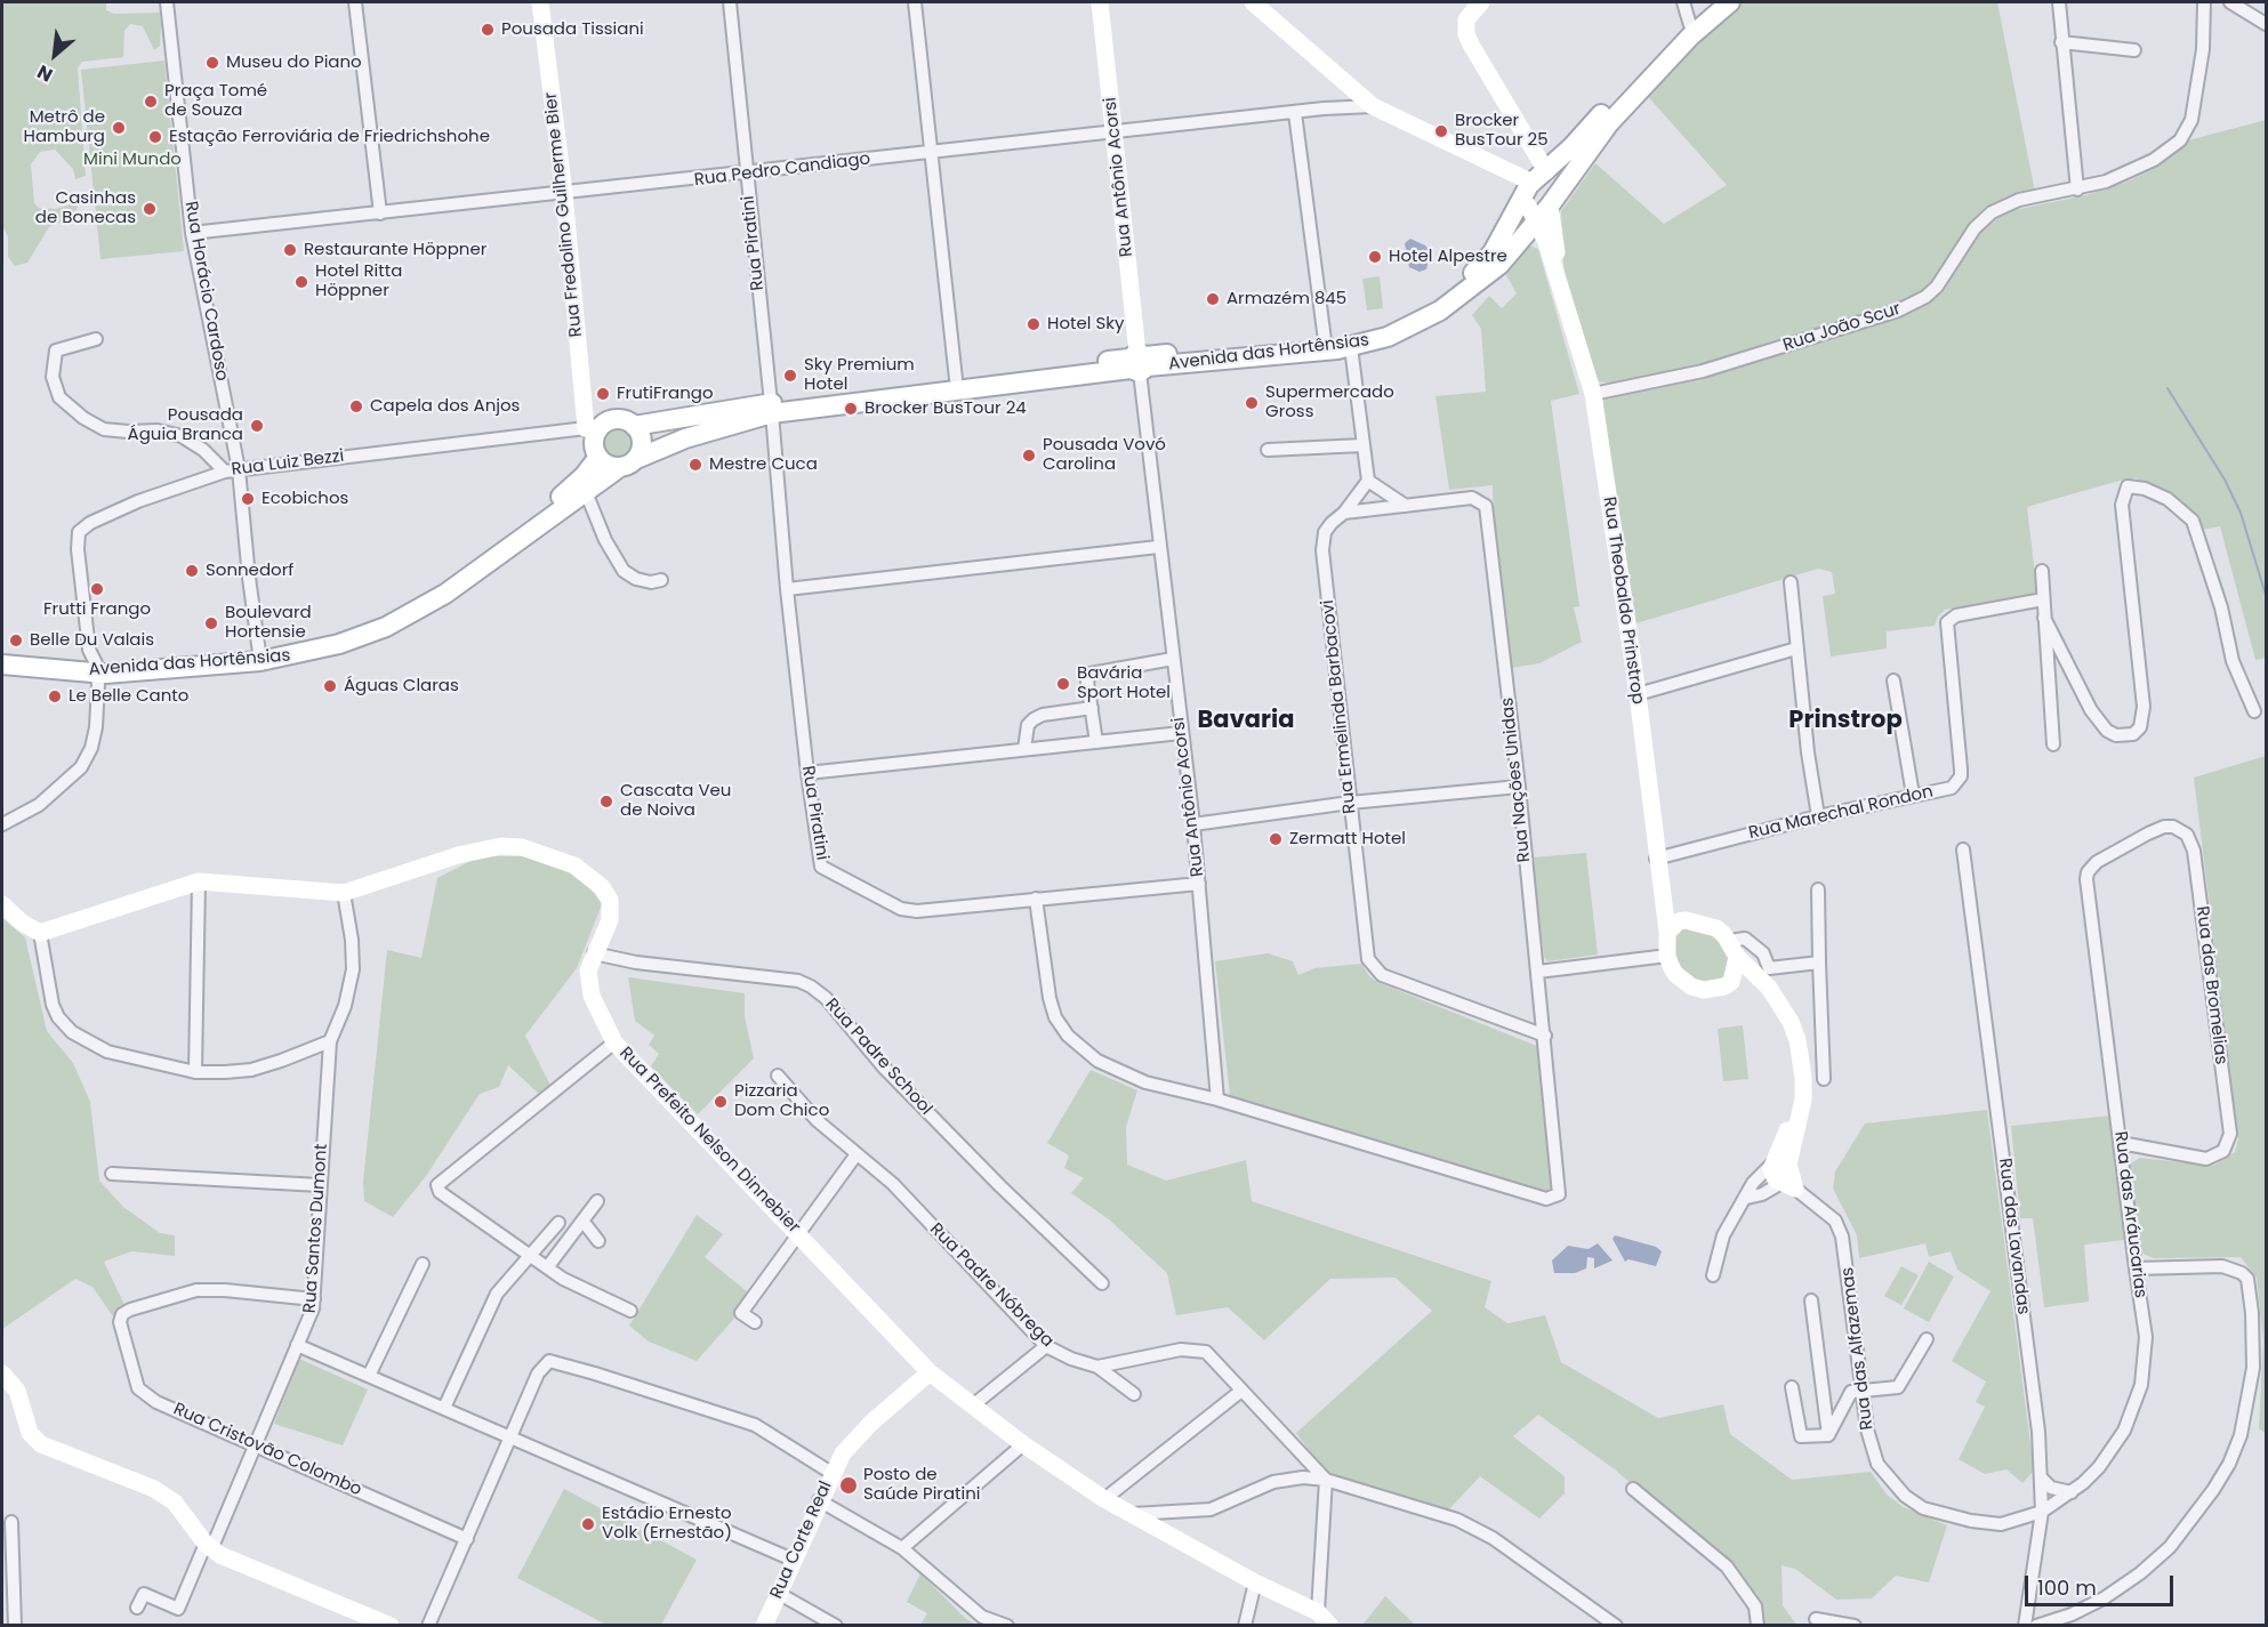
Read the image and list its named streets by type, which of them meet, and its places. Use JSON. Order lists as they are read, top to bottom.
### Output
{
  "streets": {
    "main road": ["Avenida das Hortênsias"],
    "street": [
      "Rua Pedro Candiago",
      "Rua Antônio Acorsi",
      "Rua Fredolino Guilherme Bier",
      "Rua Piratini",
      "Rua Horácio Cardoso",
      "Rua João Scur",
      "Rua Luiz Bezzi",
      "Rua Theobaldo Prinstrop",
      "Rua Ermelinda Barbacovi",
      "Rua Nações Unidas",
      "Rua Marechal Rondon",
      "Rua das Bromelias",
      "Rua Padre School",
      "Rua Prefeito Nelson Dinnebier",
      "Rua das Aráucarias",
      "Rua Santos Dumont",
      "Rua das Lavandas",
      "Rua Padre Nóbrega",
      "Rua das Alfazemas",
      "Rua Cristovão Colombo",
      "Rua Corte Real"
    ]
  },
  "crossings": [
    ["Rua Pedro Candiago", "Rua Antônio Acorsi"],
    ["Rua Pedro Candiago", "Rua Fredolino Guilherme Bier"],
    ["Rua Pedro Candiago", "Rua Piratini"],
    ["Rua Pedro Candiago", "Rua Horácio Cardoso"],
    ["Rua Antônio Acorsi", "Rua Piratini"],
    ["Rua Antônio Acorsi", "Avenida das Hortênsias"],
    ["Rua Antônio Acorsi", "Rua Nações Unidas"],
    ["Rua Fredolino Guilherme Bier", "Avenida das Hortênsias"],
    ["Rua Fredolino Guilherme Bier", "Rua Luiz Bezzi"],
    ["Rua Piratini", "Avenida das Hortênsias"],
    ["Rua Horácio Cardoso", "Avenida das Hortênsias"],
    ["Rua Horácio Cardoso", "Rua Luiz Bezzi"],
    ["Rua João Scur", "Rua Theobaldo Prinstrop"],
    ["Avenida das Hortênsias", "Rua Luiz Bezzi"],
    ["Avenida das Hortênsias", "Rua Theobaldo Prinstrop"],
    ["Rua Theobaldo Prinstrop", "Rua Marechal Rondon"],
    ["Rua Theobaldo Prinstrop", "Rua das Alfazemas"],
    ["Rua Ermelinda Barbacovi", "Rua Nações Unidas"],
    ["Rua das Bromelias", "Rua das Aráucarias"],
    ["Rua Padre School", "Rua Prefeito Nelson Dinnebier"],
    ["Rua Prefeito Nelson Dinnebier", "Rua Santos Dumont"],
    ["Rua Prefeito Nelson Dinnebier", "Rua Corte Real"],
    ["Rua das Aráucarias", "Rua das Lavandas"],
    ["Rua das Aráucarias", "Rua das Alfazemas"],
    ["Rua Santos Dumont", "Rua Cristovão Colombo"],
    ["Rua das Lavandas", "Rua das Alfazemas"]
  ],
  "districts": ["Bavaria", "Prinstrop"],
  "parks": ["Mini Mundo"],
  "places": [
    "Pousada Tissiani",
    "Museu do Piano",
    "Praça Tomé de Souza",
    "Metrô de Hamburg",
    "Brocker BusTour 25",
    "Estação Ferroviária de Friedrichshohe",
    "Casinhas de Bonecas",
    "Restaurante Höppner",
    "Hotel Alpestre",
    "Hotel Ritta Höppner",
    "Armazém 845",
    "Hotel Sky",
    "Sky Premium Hotel",
    "FrutiFrango",
    "Supermercado Gross",
    "Capela dos Anjos",
    "Brocker BusTour 24",
    "Pousada Águia Branca",
    "Pousada Vovó Carolina",
    "Mestre Cuca",
    "Ecobichos",
    "Sonnedorf",
    "Frutti Frango",
    "Boulevard Hortensie",
    "Belle Du Valais",
    "Bavária Sport Hotel",
    "Águas Claras",
    "Le Belle Canto",
    "Cascata Veu de Noiva",
    "Zermatt Hotel",
    "Pizzaria Dom Chico",
    "Posto de Saúde Piratini",
    "Estádio Ernesto Volk (Ernestão)"
  ],
  "scale_bar": "100 m",
  "north": "bottom left"
}
